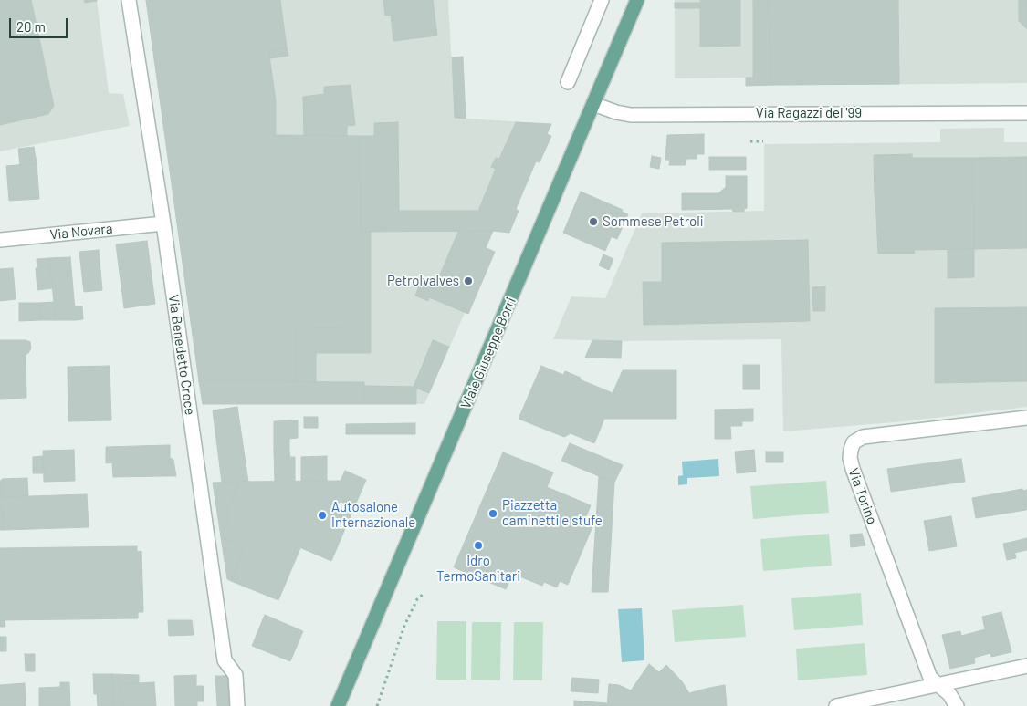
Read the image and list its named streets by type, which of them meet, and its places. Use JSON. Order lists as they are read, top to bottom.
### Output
{
  "streets": {
    "main road": ["Viale Giuseppe Borri"],
    "street": [
      "Via Ragazzi del '99",
      "Via Novara",
      "Via Benedetto Croce",
      "Via Torino"
    ]
  },
  "crossings": [
    ["Via Ragazzi del '99", "Viale Giuseppe Borri"],
    ["Via Novara", "Via Benedetto Croce"]
  ],
  "places": [
    "Sommese Petroli",
    "Petrolvalves",
    "Piazzetta caminetti e stufe",
    "Autosalone Internazionale",
    "Idro TermoSanitari"
  ],
  "scale_bar": "20 m"
}
